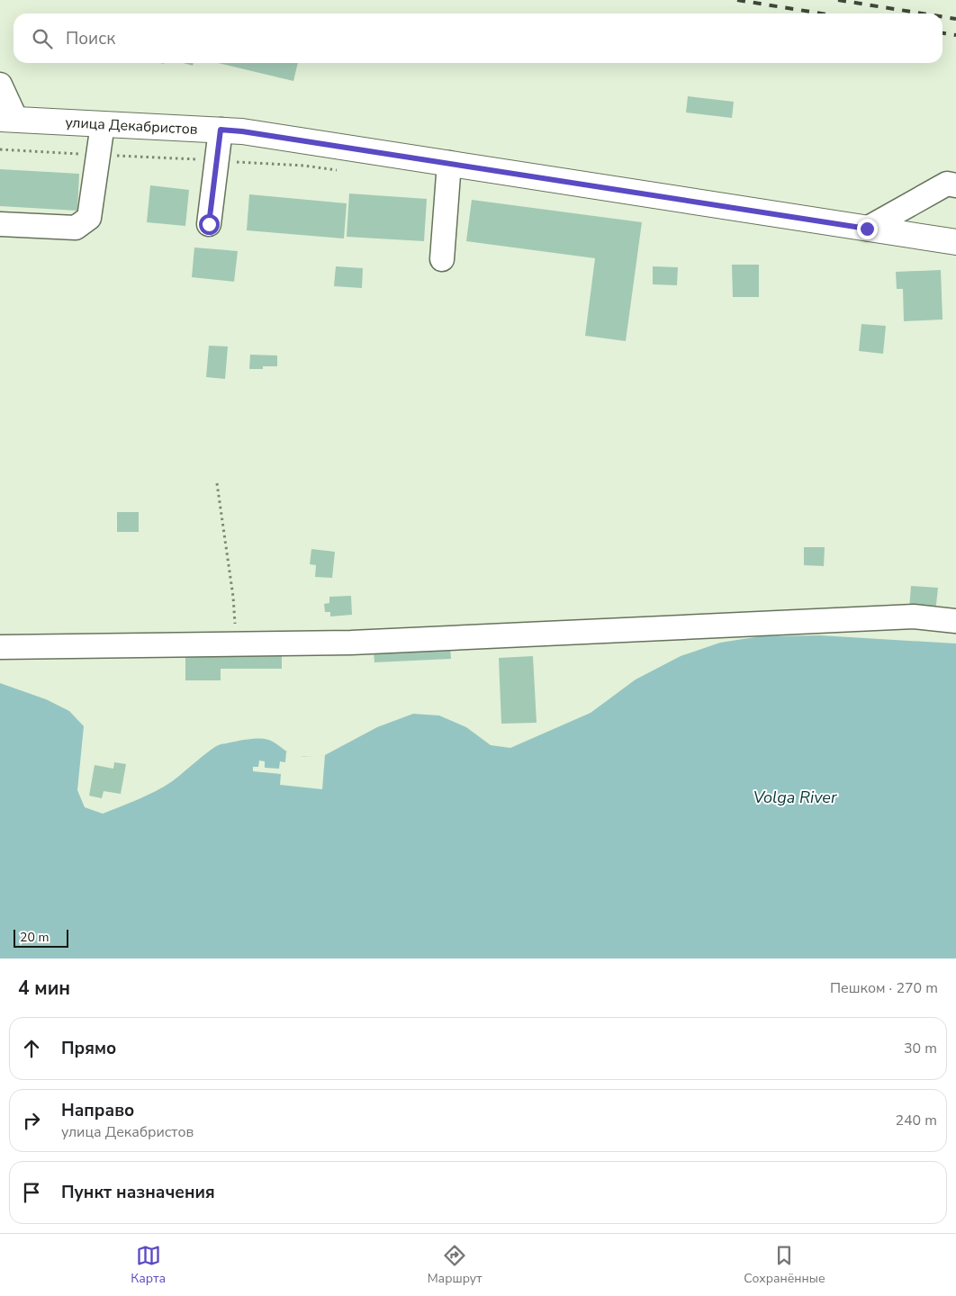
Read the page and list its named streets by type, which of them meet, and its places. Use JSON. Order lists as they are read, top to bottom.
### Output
{
  "streets": {
    "main road": ["улица Декабристов"]
  },
  "water": ["Volga River"],
  "scale_bar": "20 m",
  "page": {
    "search": "Поиск",
    "scale": "20 m",
    "heading": ["4 мин", "Пешком · 270 m"],
    "list": [
      ["Прямо", "30 m"],
      ["Направо", "улица Декабристов", "240 m"],
      "Пункт назначения"
    ],
    "nav": ["Карта", "Маршрут", "Сохранённые"]
  }
}
